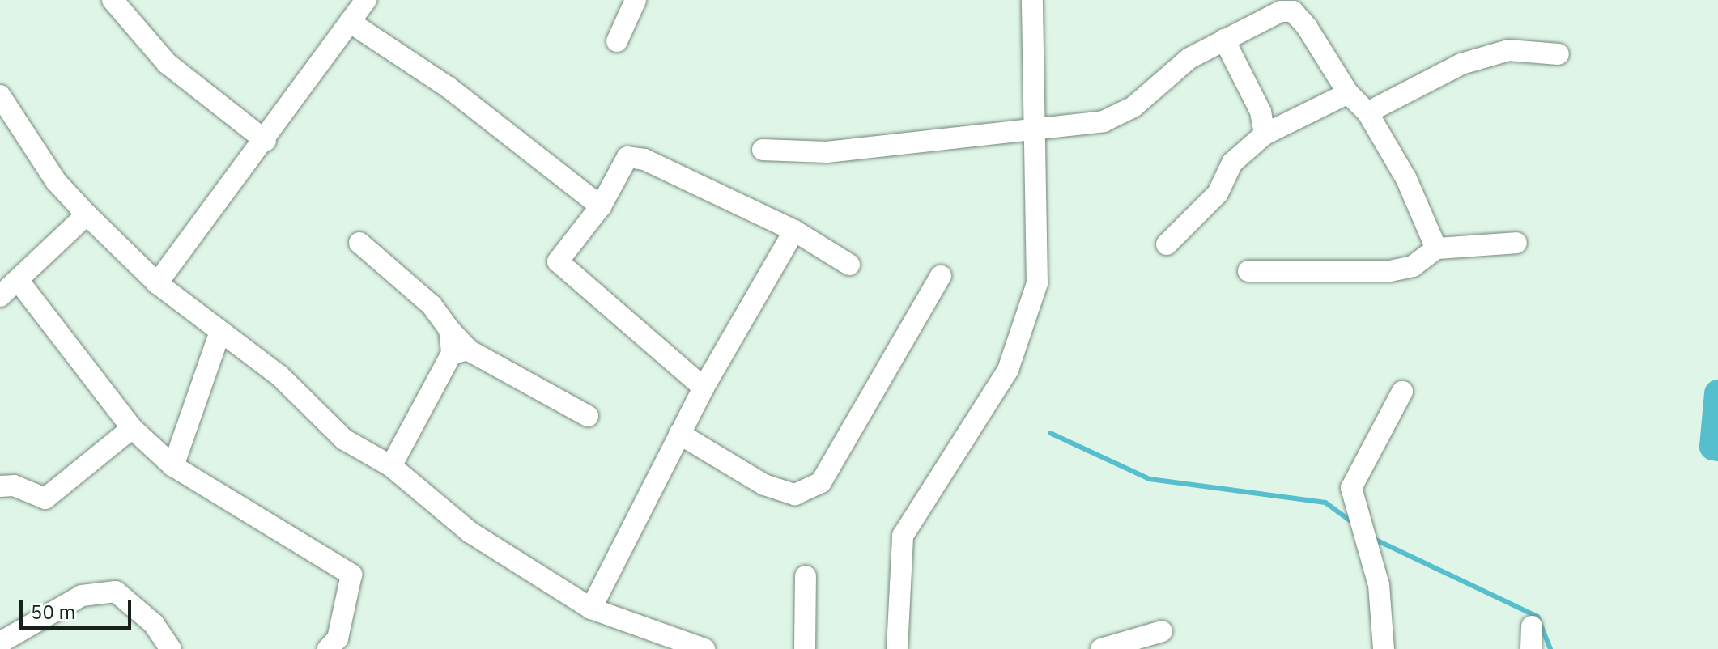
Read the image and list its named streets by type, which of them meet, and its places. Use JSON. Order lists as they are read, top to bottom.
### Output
{
  "scale_bar": "50 m"
}
